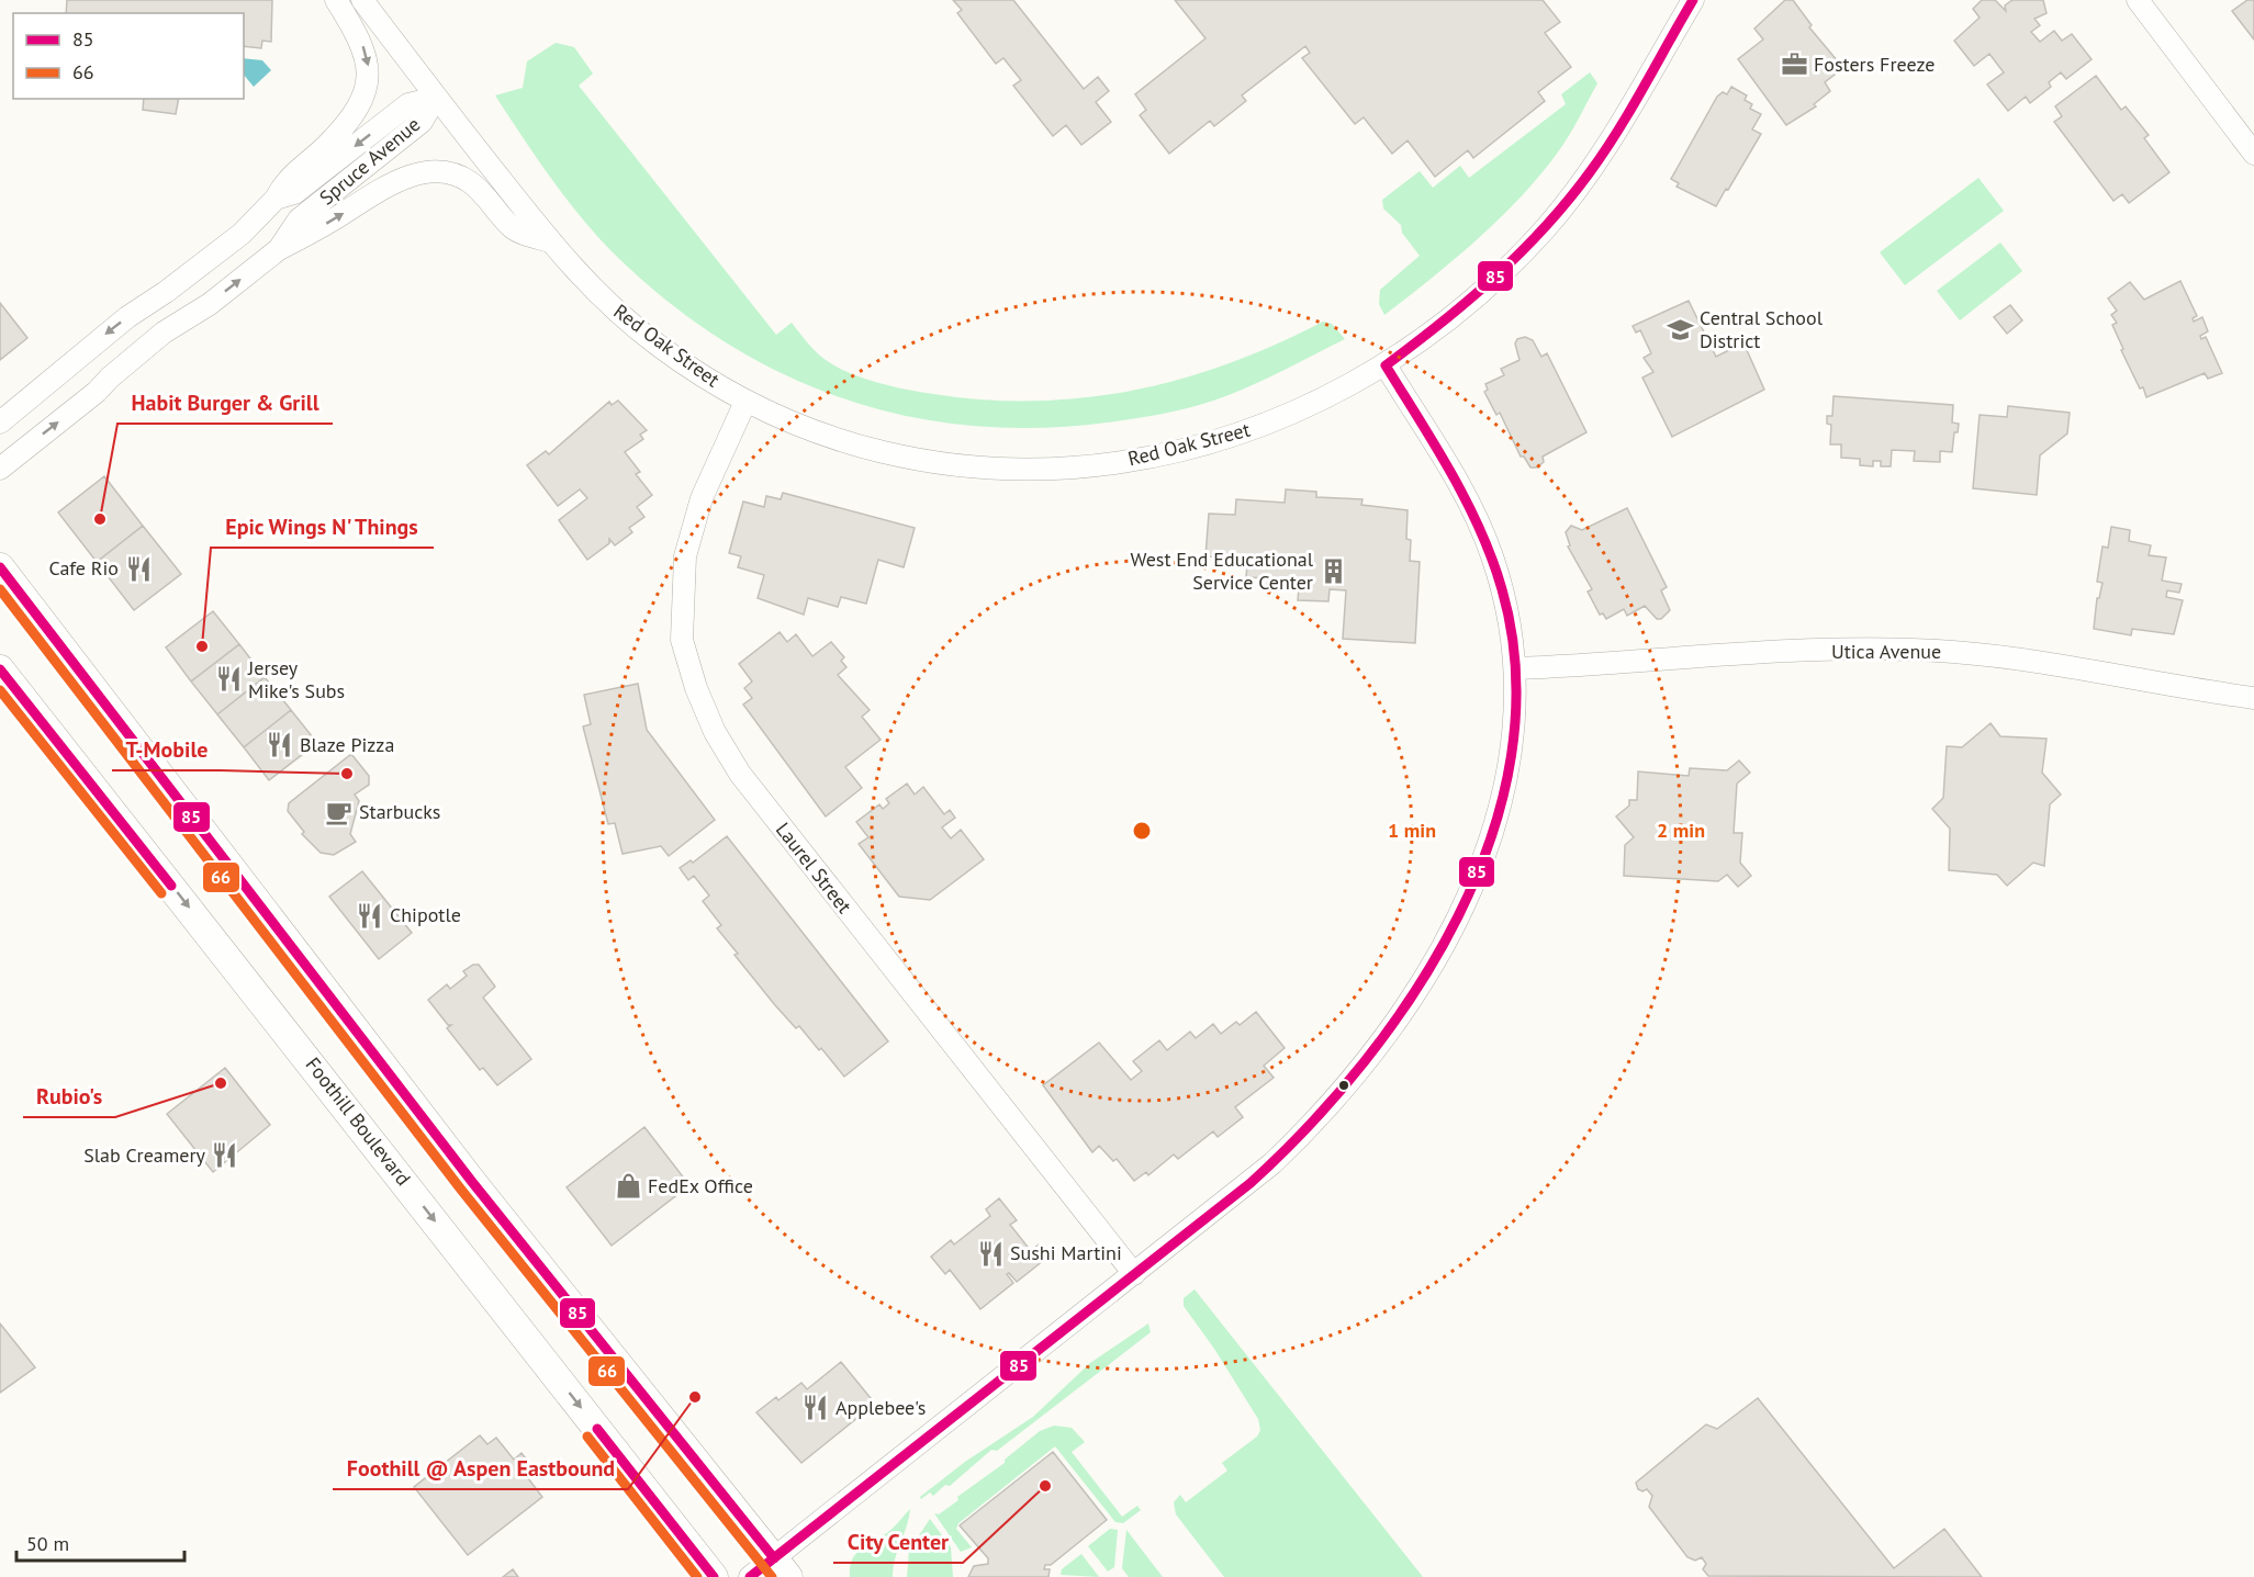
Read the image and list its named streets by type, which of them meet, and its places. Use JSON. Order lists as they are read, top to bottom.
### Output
{
  "streets": {
    "main road": ["Foothill Boulevard"],
    "street": [
      "Spruce Avenue",
      "Red Oak Street",
      "Utica Avenue",
      "Laurel Street"
    ]
  },
  "crossings": [
    ["Spruce Avenue", "Red Oak Street"],
    ["Red Oak Street", "Laurel Street"]
  ],
  "places": {
    "office": ["Fosters Freeze"],
    "school or university": ["Central School District"],
    "other": [
      "Habit Burger & Grill",
      "Epic Wings N' Things",
      "T-Mobile",
      "Rubio's",
      "Foothill @ Aspen Eastbound",
      "City Center"
    ],
    "restaurant": [
      "Cafe Rio",
      "Jersey Mike's Subs",
      "Blaze Pizza",
      "Chipotle",
      "Slab Creamery",
      "Sushi Martini",
      "Applebee's"
    ],
    "building": ["West End Educational Service Center"],
    "cafe": ["Starbucks"],
    "shop": ["FedEx Office"]
  },
  "lines": ["transit line 85", "transit line 66"],
  "legend": ["85", "66"],
  "scale_bar": "50 m",
  "rings": ["1 min", "2 min"]
}
